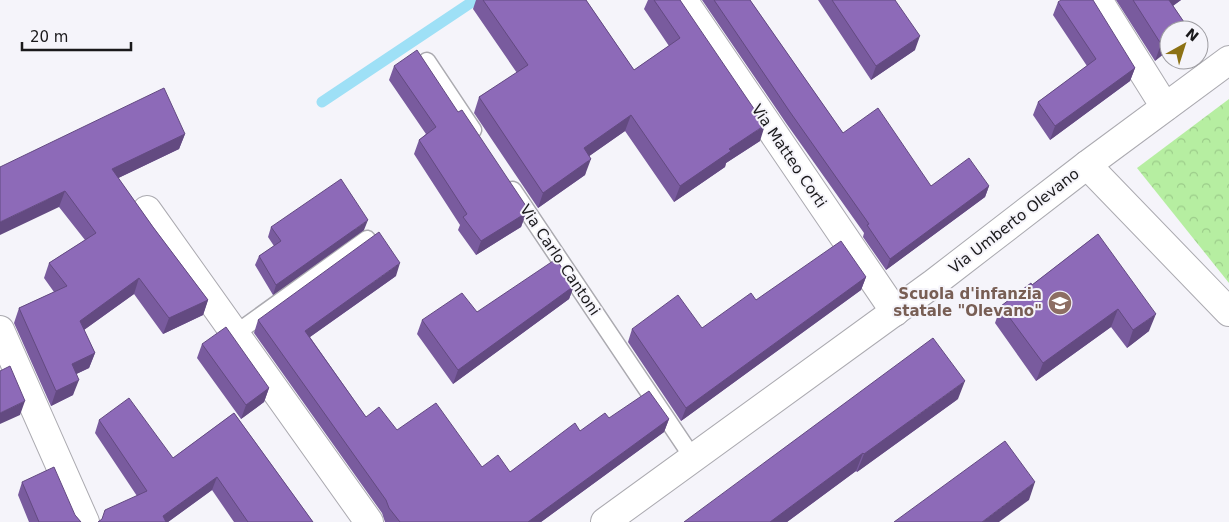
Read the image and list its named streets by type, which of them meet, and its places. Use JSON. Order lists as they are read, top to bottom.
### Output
{
  "streets": {
    "street": ["Via Matteo Corti", "Via Umberto Olevano"],
    "lane": ["Via Carlo Cantoni"]
  },
  "crossings": [
    ["Via Matteo Corti", "Via Umberto Olevano"],
    ["Via Umberto Olevano", "Via Carlo Cantoni"]
  ],
  "places": {
    "school or university": ["Scuola d'infanzia statale \"Olevano\""]
  },
  "scale_bar": "20 m",
  "north": "top right"
}
